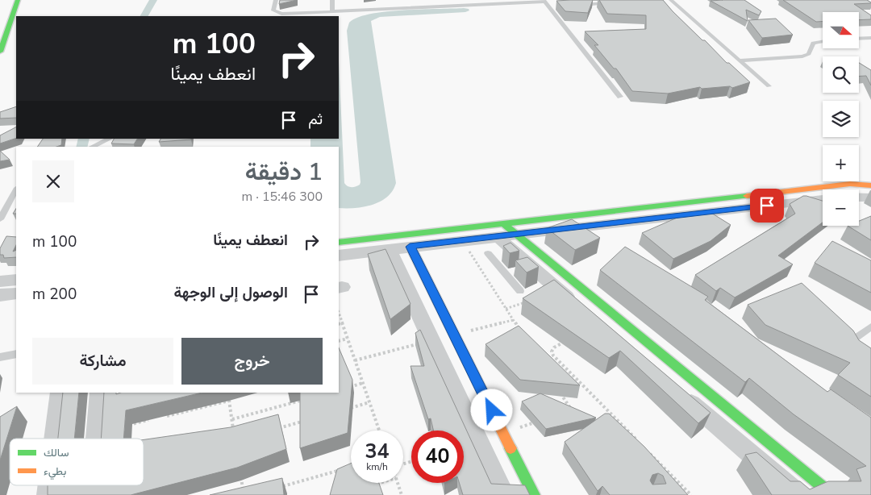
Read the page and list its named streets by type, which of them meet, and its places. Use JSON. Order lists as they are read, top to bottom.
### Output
{
  "legend": ["سالك", "بطيء"],
  "north": "right",
  "page": {
    "map_buttons": ["+", "−"],
    "turn": ["100 m", "انعطف يمينًا"],
    "then": "ثم",
    "heading": ["1 دقيقة", "300 m · 15:46"],
    "list": [
      {
        "name": "انعطف يمينًا",
        "value": "100 m"
      },
      {
        "name": "الوصول إلى الوجهة",
        "value": "200 m"
      }
    ],
    "buttons": ["خروج", "مشاركة"],
    "speed": "34 km/h",
    "limit": "40"
  }
}
